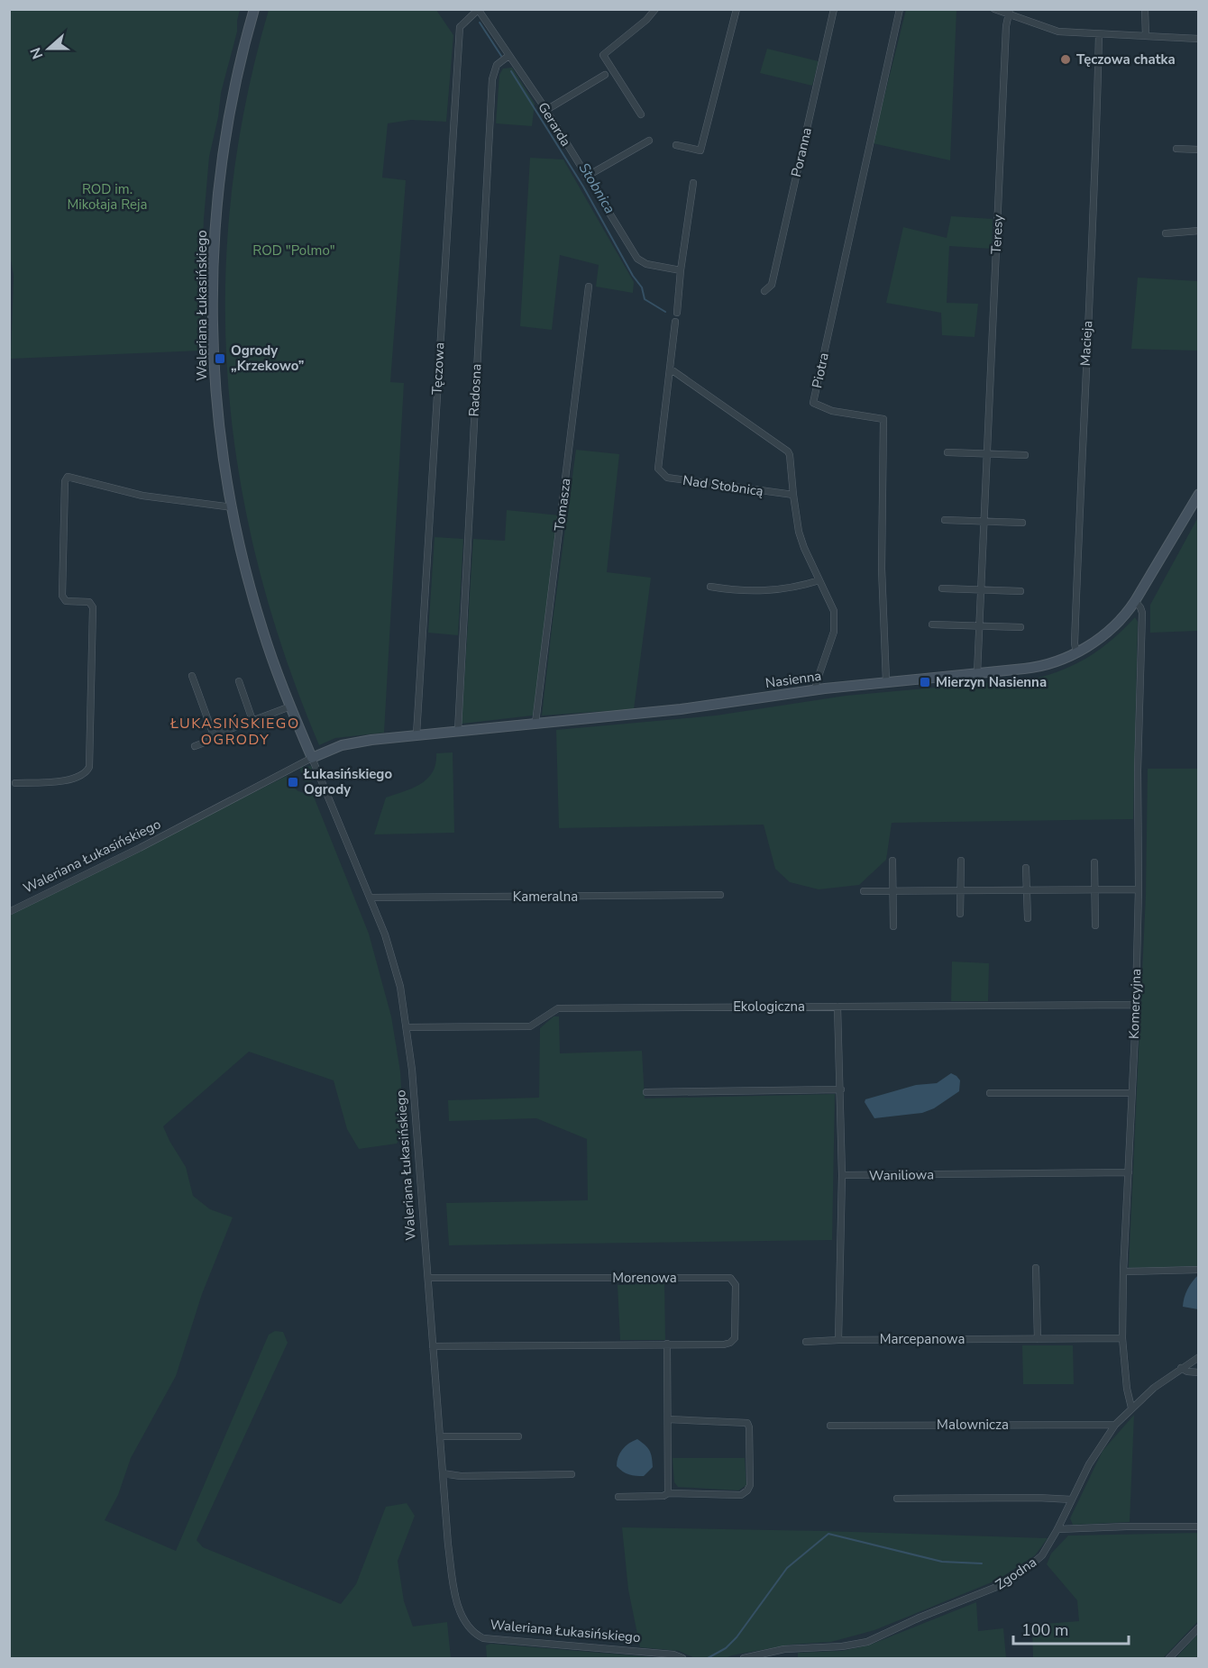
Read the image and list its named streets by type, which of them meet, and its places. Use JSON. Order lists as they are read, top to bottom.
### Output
{
  "streets": {
    "street": [
      "Gerarda",
      "Poranna",
      "Teresy",
      "Waleriana Łukasińskiego",
      "Macieja",
      "Tęczowa",
      "Piotra",
      "Radosna",
      "Nad Stobnicą",
      "Tomasza",
      "Nasienna",
      "Kameralna",
      "Komercyjna",
      "Ekologiczna",
      "Waniliowa",
      "Morenowa",
      "Marcepanowa",
      "Malownicza",
      "Zgodna"
    ]
  },
  "crossings": [
    ["Gerarda", "Tęczowa"],
    ["Gerarda", "Radosna"],
    ["Teresy", "Nasienna"],
    ["Waleriana Łukasińskiego", "Nasienna"],
    ["Waleriana Łukasińskiego", "Kameralna"],
    ["Waleriana Łukasińskiego", "Ekologiczna"],
    ["Waleriana Łukasińskiego", "Morenowa"],
    ["Macieja", "Nasienna"],
    ["Tęczowa", "Nasienna"],
    ["Piotra", "Nasienna"],
    ["Radosna", "Nasienna"],
    ["Tomasza", "Nasienna"],
    ["Nasienna", "Komercyjna"],
    ["Komercyjna", "Ekologiczna"],
    ["Komercyjna", "Waniliowa"],
    ["Komercyjna", "Marcepanowa"],
    ["Komercyjna", "Zgodna"],
    ["Malownicza", "Zgodna"]
  ],
  "districts": ["ŁUKASIŃSKIEGO OGRODY"],
  "water": ["Stobnica"],
  "parks": ["ROD im. Mikołaja Reja", "ROD \"Polmo\""],
  "places": {
    "other": ["Tęczowa chatka"],
    "transit": ["Ogrody „Krzekowo”", "Mierzyn Nasienna", "Łukasińskiego Ogrody"]
  },
  "scale_bar": "100 m",
  "north": "left"
}
